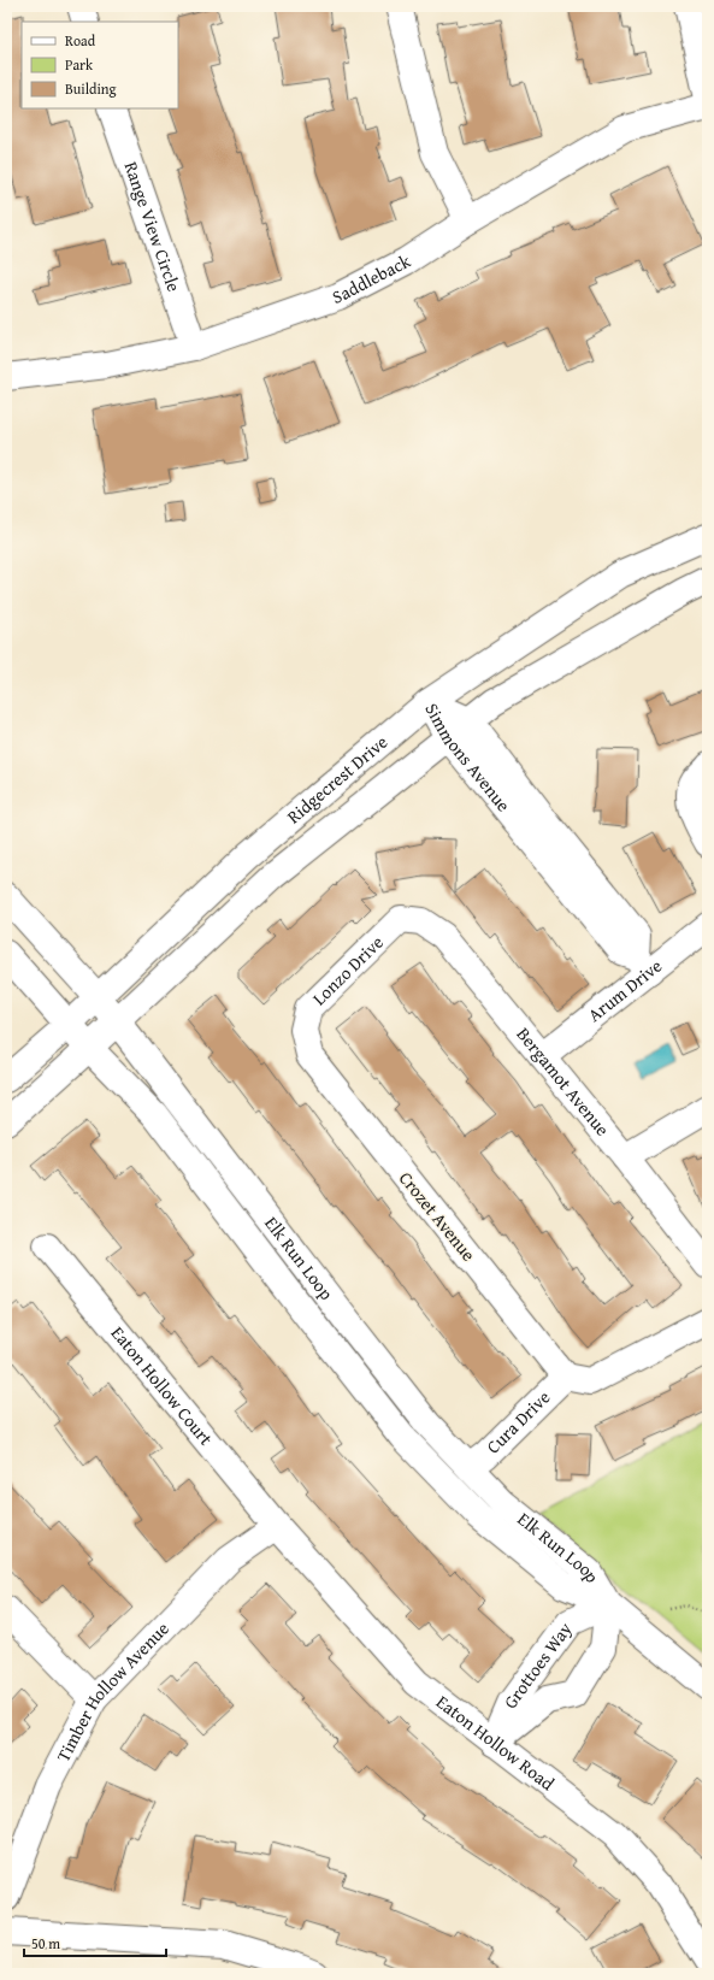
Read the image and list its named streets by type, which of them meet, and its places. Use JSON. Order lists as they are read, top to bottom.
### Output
{
  "streets": {
    "street": [
      "Range View Circle",
      "Saddleback",
      "Simmons Avenue",
      "Ridgecrest Drive",
      "Lonzo Drive",
      "Arum Drive",
      "Bergamot Avenue",
      "Crozet Avenue",
      "Elk Run Loop",
      "Eaton Hollow Court",
      "Cura Drive",
      "Grottoes Way",
      "Timber Hollow Avenue",
      "Eaton Hollow Road"
    ]
  },
  "crossings": [
    ["Range View Circle", "Saddleback"],
    ["Simmons Avenue", "Ridgecrest Drive"],
    ["Simmons Avenue", "Arum Drive"],
    ["Ridgecrest Drive", "Elk Run Loop"],
    ["Lonzo Drive", "Bergamot Avenue"],
    ["Lonzo Drive", "Crozet Avenue"],
    ["Arum Drive", "Bergamot Avenue"],
    ["Crozet Avenue", "Cura Drive"],
    ["Elk Run Loop", "Cura Drive"],
    ["Elk Run Loop", "Grottoes Way"],
    ["Eaton Hollow Court", "Timber Hollow Avenue"],
    ["Eaton Hollow Court", "Eaton Hollow Road"],
    ["Grottoes Way", "Eaton Hollow Road"],
    ["Timber Hollow Avenue", "Eaton Hollow Road"]
  ],
  "legend": ["Road", "Park", "Building"],
  "scale_bar": "50 m"
}
